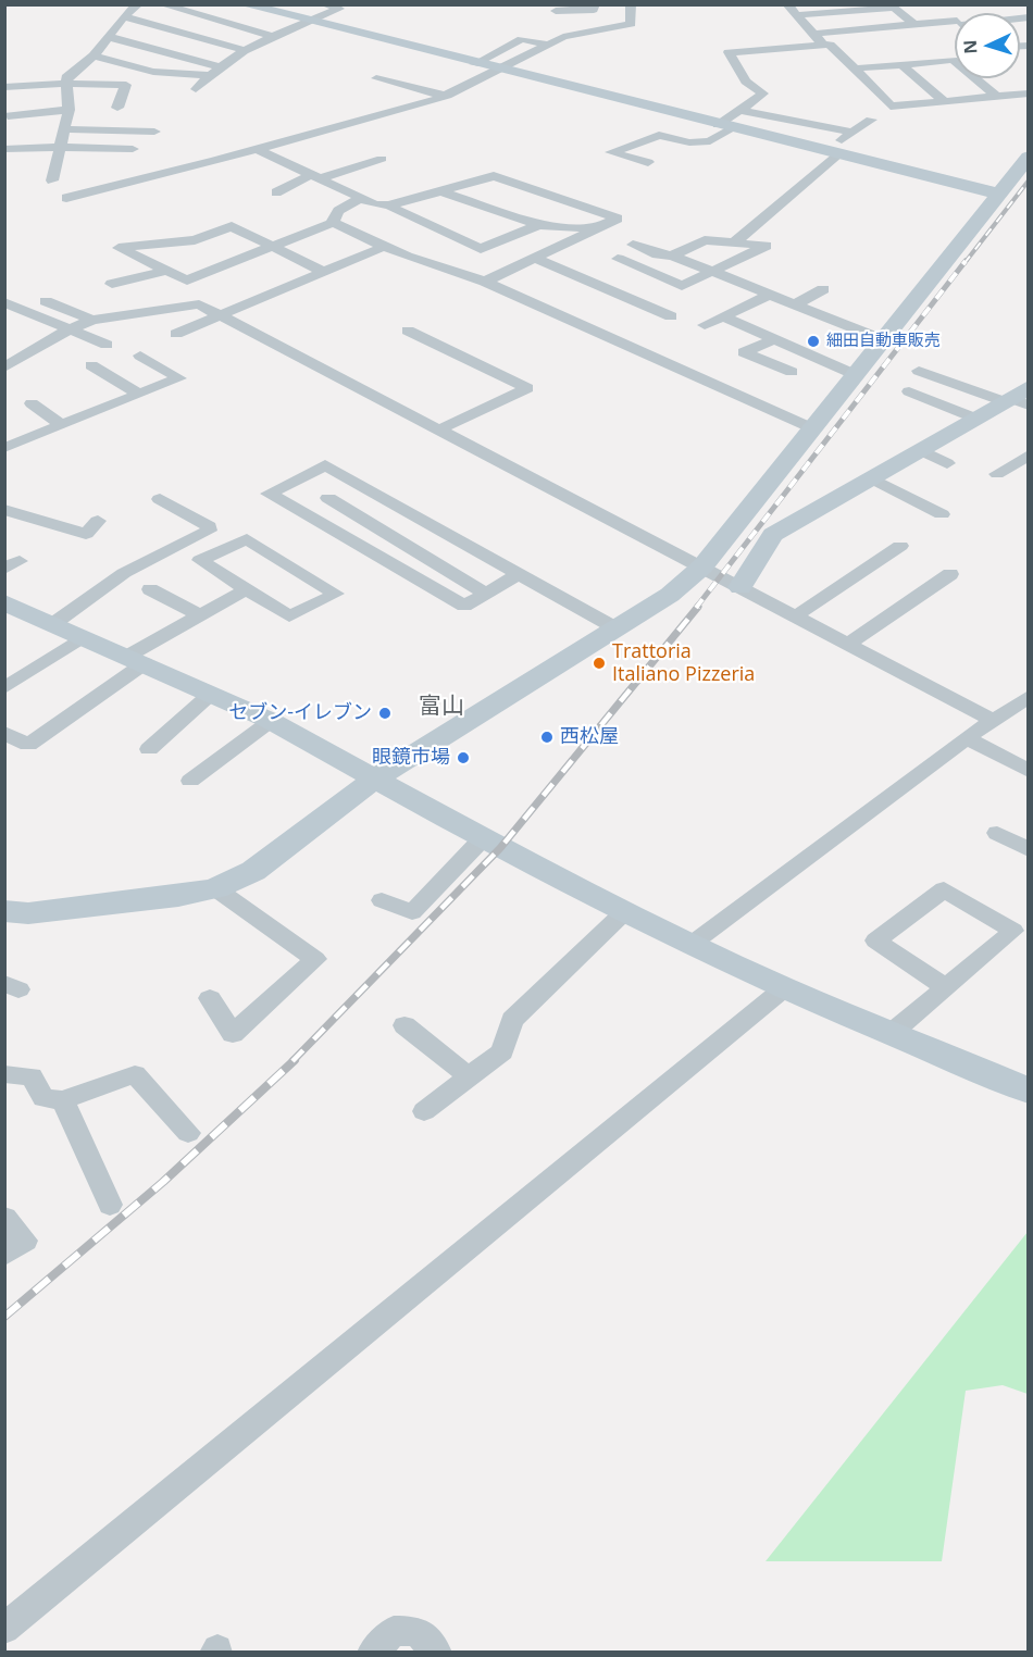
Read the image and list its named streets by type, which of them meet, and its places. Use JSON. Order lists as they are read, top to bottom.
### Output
{
  "districts": ["富山"],
  "places": [
    "細田自動車販売",
    "Trattoria Italiano Pizzeria",
    "セブン-イレブン",
    "西松屋",
    "眼鏡市場"
  ],
  "north": "left"
}
